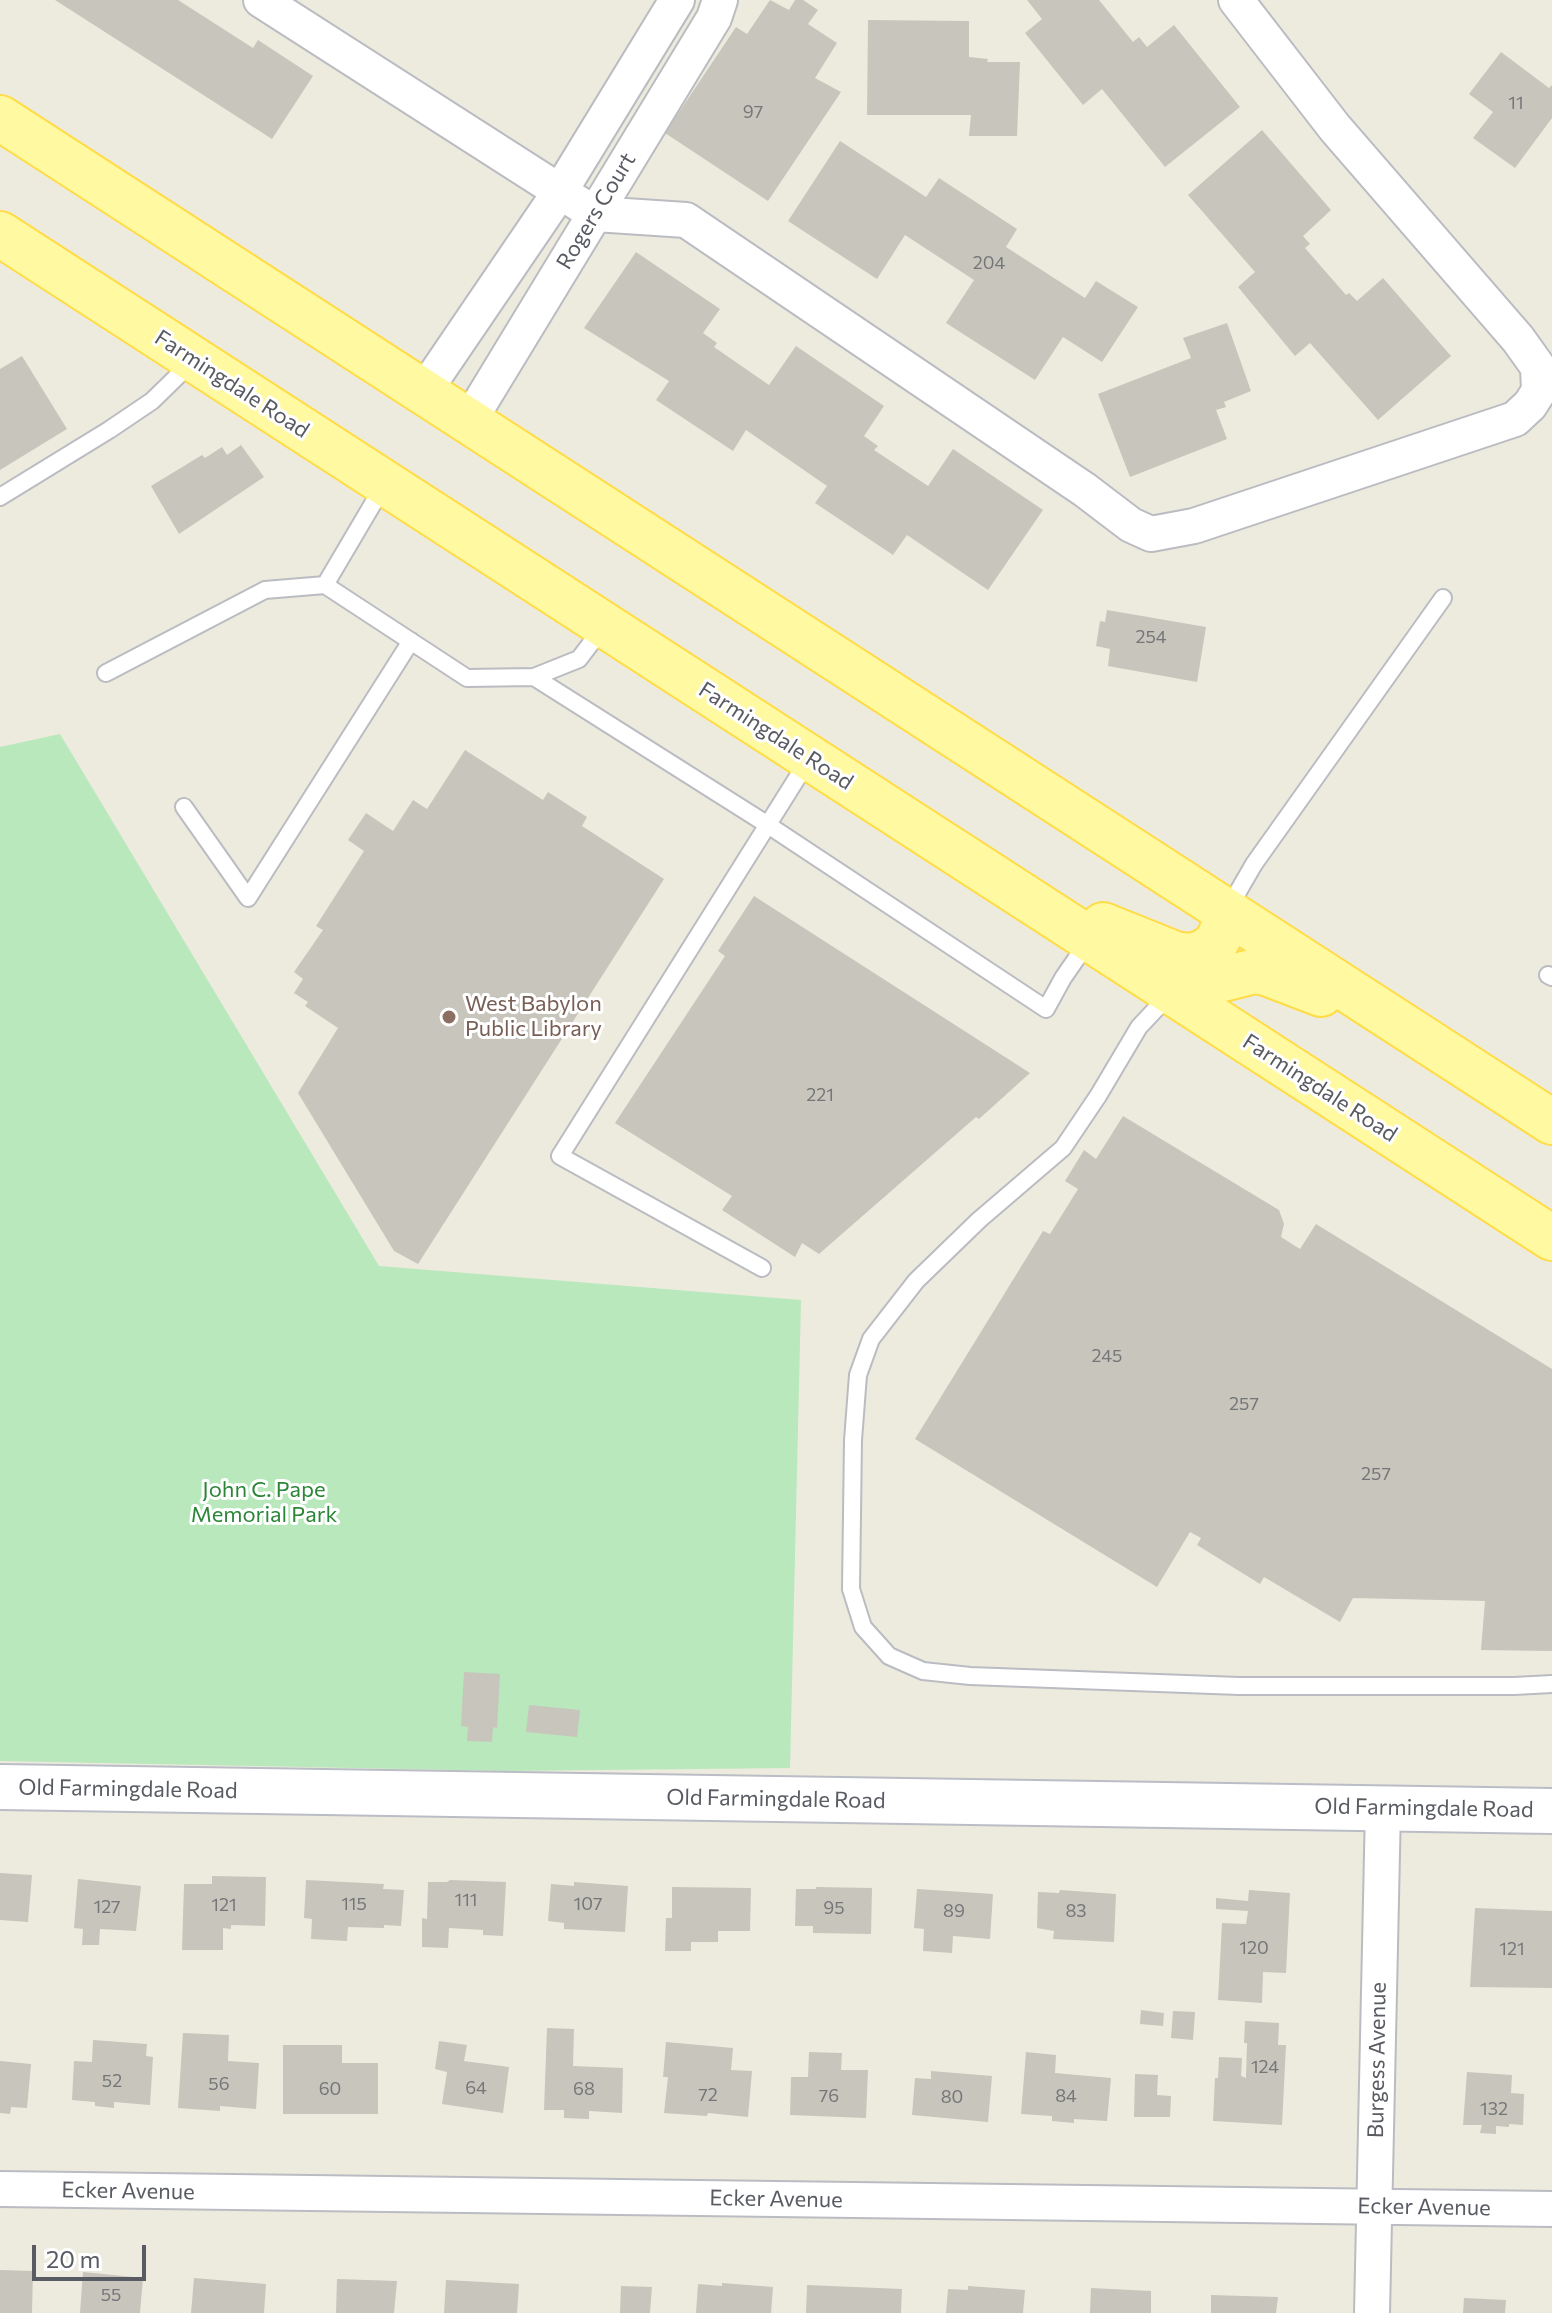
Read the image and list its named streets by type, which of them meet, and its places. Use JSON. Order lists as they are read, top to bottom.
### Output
{
  "streets": {
    "main road": ["Farmingdale Road"],
    "street": [
      "Rogers Court",
      "Old Farmingdale Road",
      "Burgess Avenue",
      "Ecker Avenue"
    ]
  },
  "crossings": [
    ["Old Farmingdale Road", "Burgess Avenue"],
    ["Burgess Avenue", "Ecker Avenue"]
  ],
  "parks": ["John C. Pape Memorial Park"],
  "places": ["West Babylon Public Library"],
  "house_numbers": [
    "11",
    "97",
    "204",
    "254",
    "221",
    "245",
    "257",
    "257",
    "111",
    "115",
    "107",
    "121",
    "127",
    "95",
    "89",
    "83",
    "120",
    "121",
    "124",
    "52",
    "56",
    "64",
    "60",
    "68",
    "72",
    "76",
    "84",
    "80",
    "132",
    "55"
  ],
  "scale_bar": "20 m"
}
